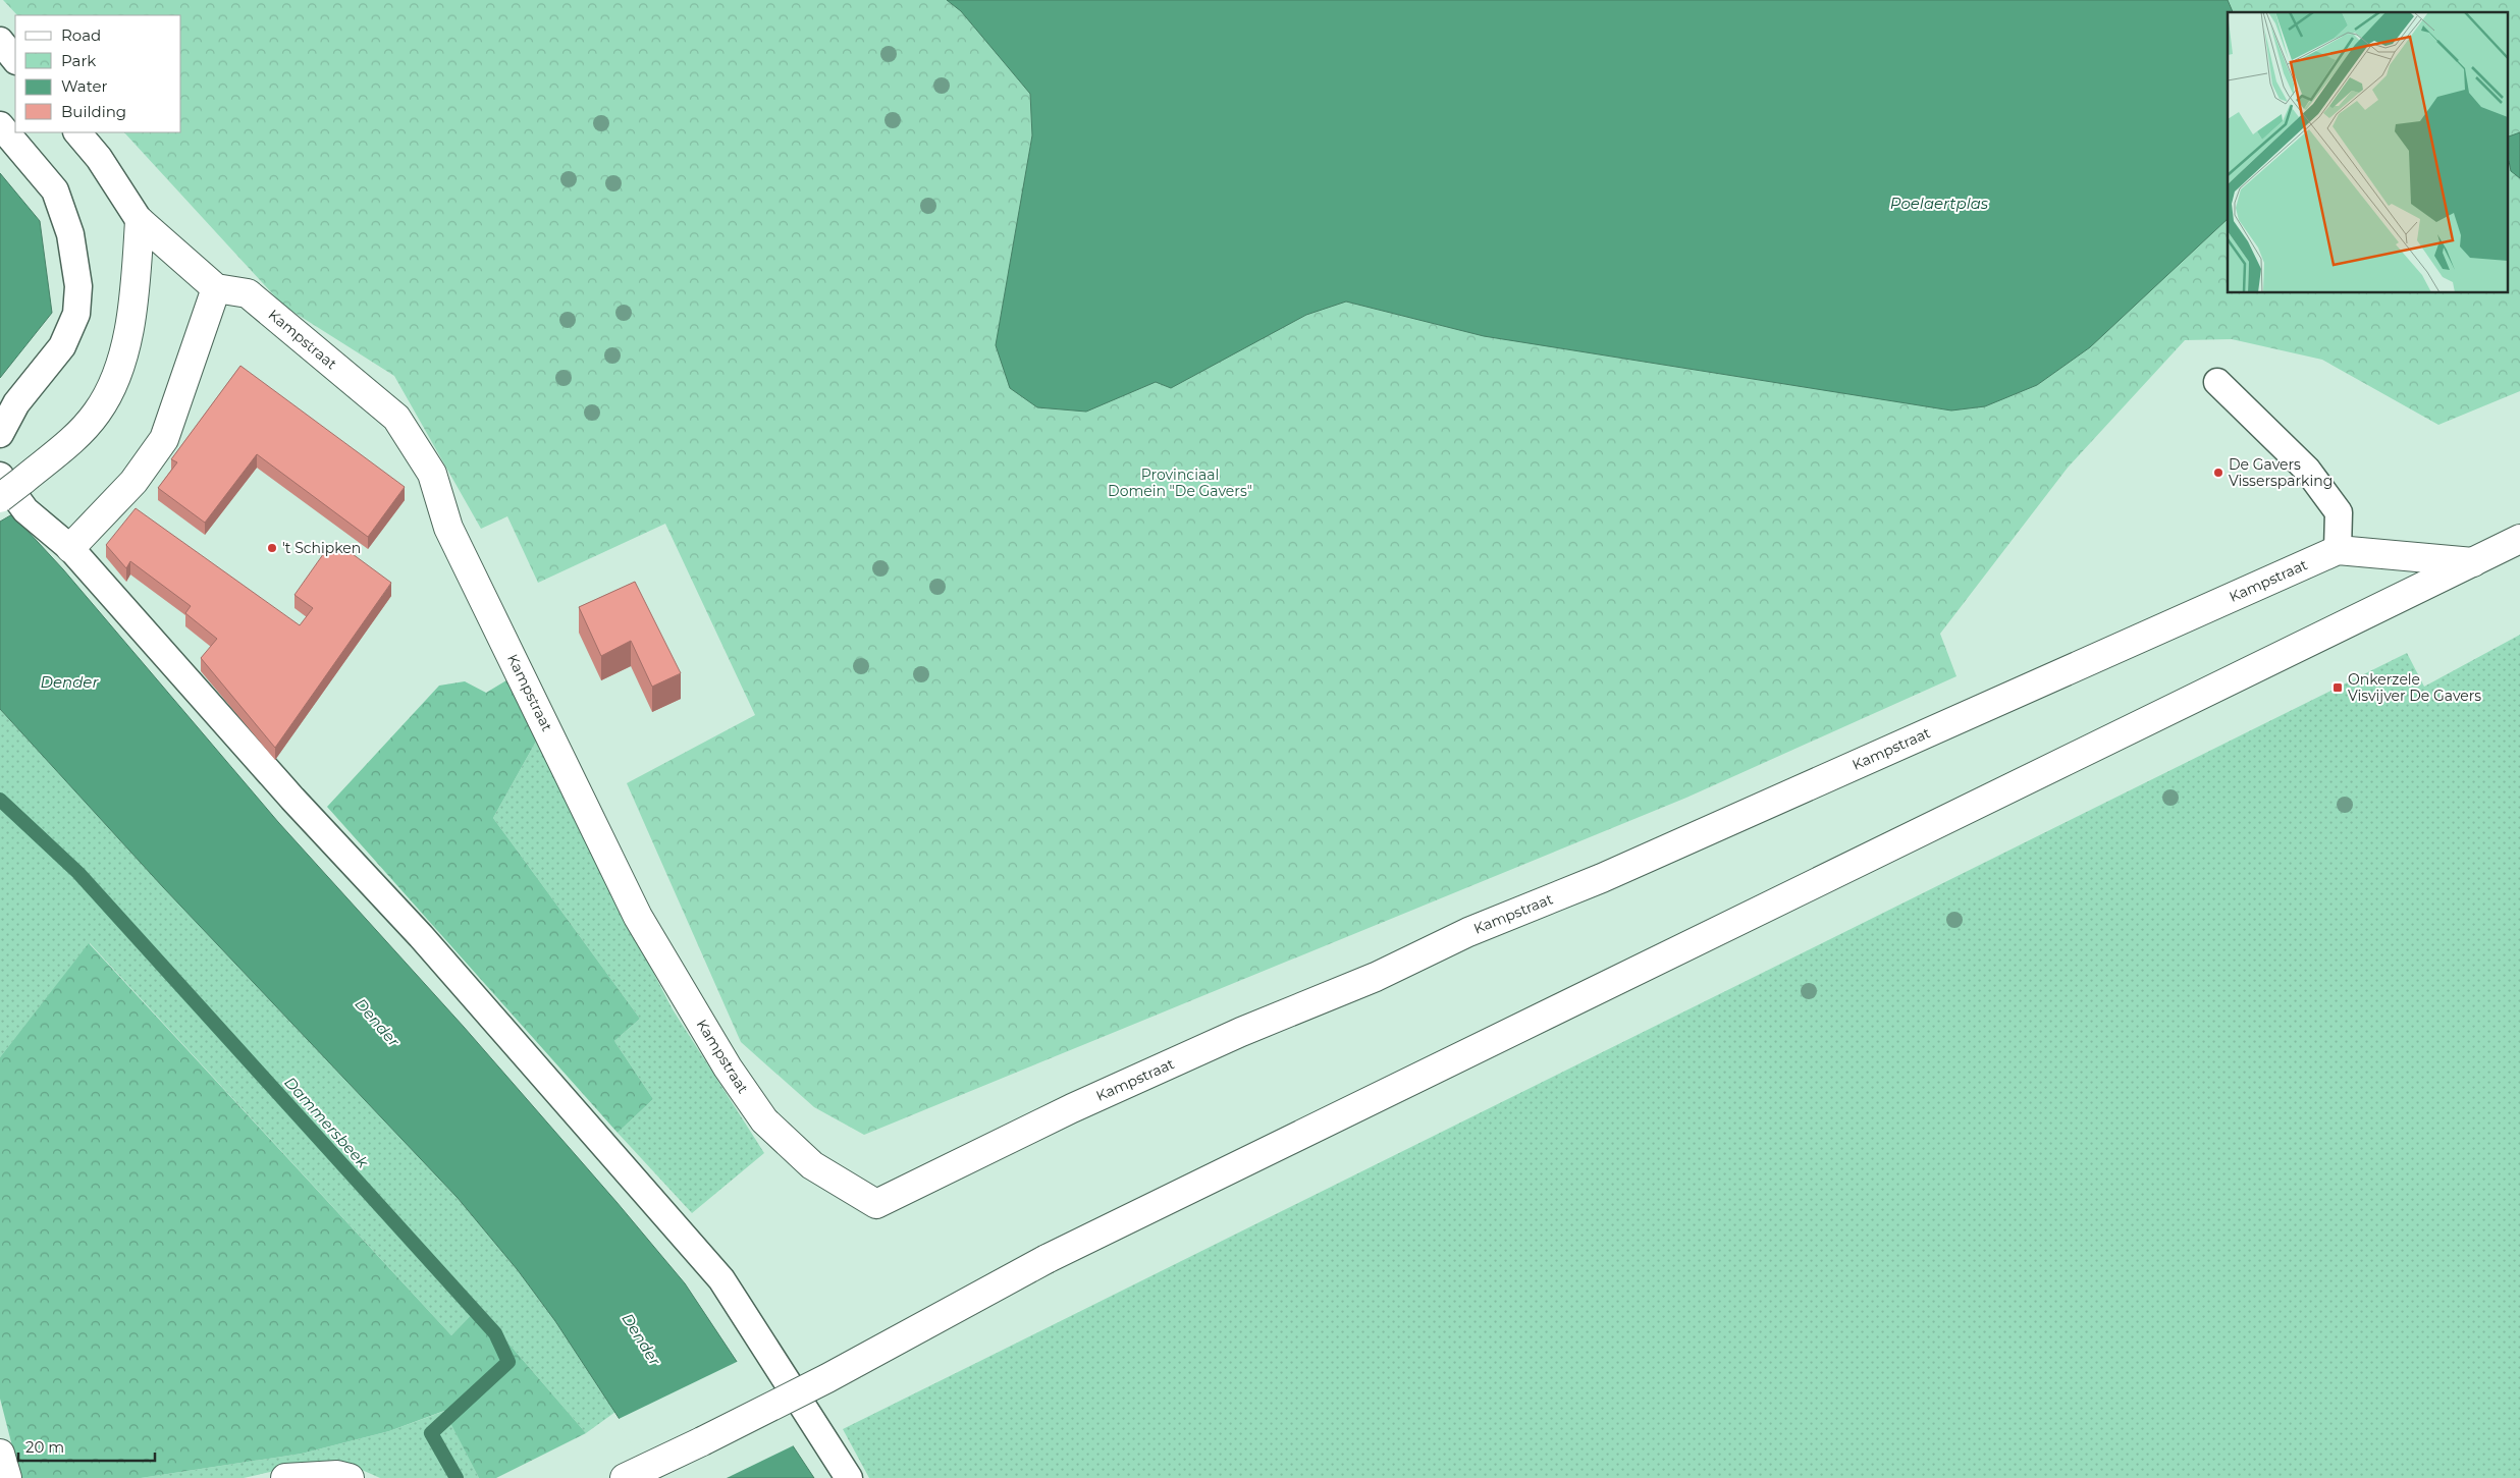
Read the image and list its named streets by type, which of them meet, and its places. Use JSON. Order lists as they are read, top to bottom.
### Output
{
  "streets": {
    "street": ["Kampstraat"]
  },
  "water": ["Poelaertplas", "Dender", "Dammersbeek"],
  "parks": ["Provinciaal Domein \"De Gavers\""],
  "places": {
    "other": ["De Gavers Vissersparking", "'t Schipken"],
    "transit": ["Onkerzele Visvijver De Gavers"]
  },
  "legend": [
    "Road",
    "Park",
    "Water",
    "Building"
  ],
  "scale_bar": "20 m"
}
